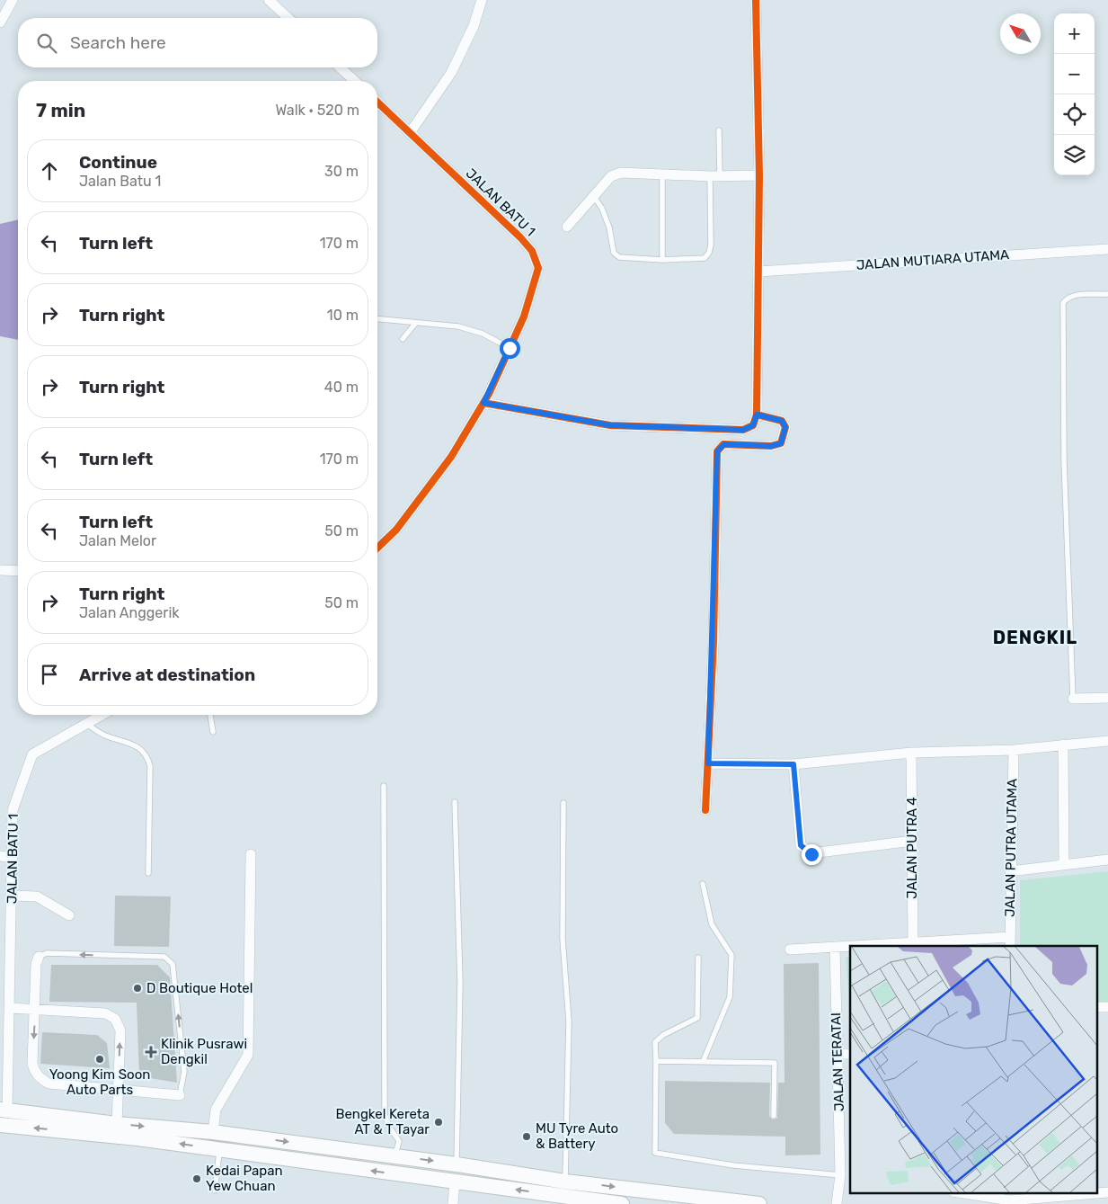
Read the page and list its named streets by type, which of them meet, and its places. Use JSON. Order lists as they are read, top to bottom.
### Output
{
  "streets": {
    "street": [
      "JALAN BATU 1",
      "JALAN MUTIARA UTAMA",
      "JALAN PUTRA 4",
      "JALAN PUTRA UTAMA",
      "JALAN TERATAI"
    ]
  },
  "districts": ["DENGKIL"],
  "places": {
    "other": [
      "D Boutique Hotel",
      "Yoong Kim Soon Auto Parts",
      "Bengkel Kereta AT & T Tayar",
      "MU Tyre Auto & Battery",
      "Kedai Papan Yew Chuan"
    ],
    "health": ["Klinik Pusrawi Dengkil"]
  },
  "north": "top left",
  "page": {
    "map_buttons": ["+", "−"],
    "search": "Search here",
    "heading": ["7 min", "Walk · 520 m"],
    "list": [
      ["Continue", "Jalan Batu 1", "30 m"],
      ["Turn left", "170 m"],
      ["Turn right", "10 m"],
      ["Turn right", "40 m"],
      ["Turn left", "170 m"],
      ["Turn left", "Jalan Melor", "50 m"],
      ["Turn right", "Jalan Anggerik", "50 m"],
      "Arrive at destination"
    ]
  }
}
